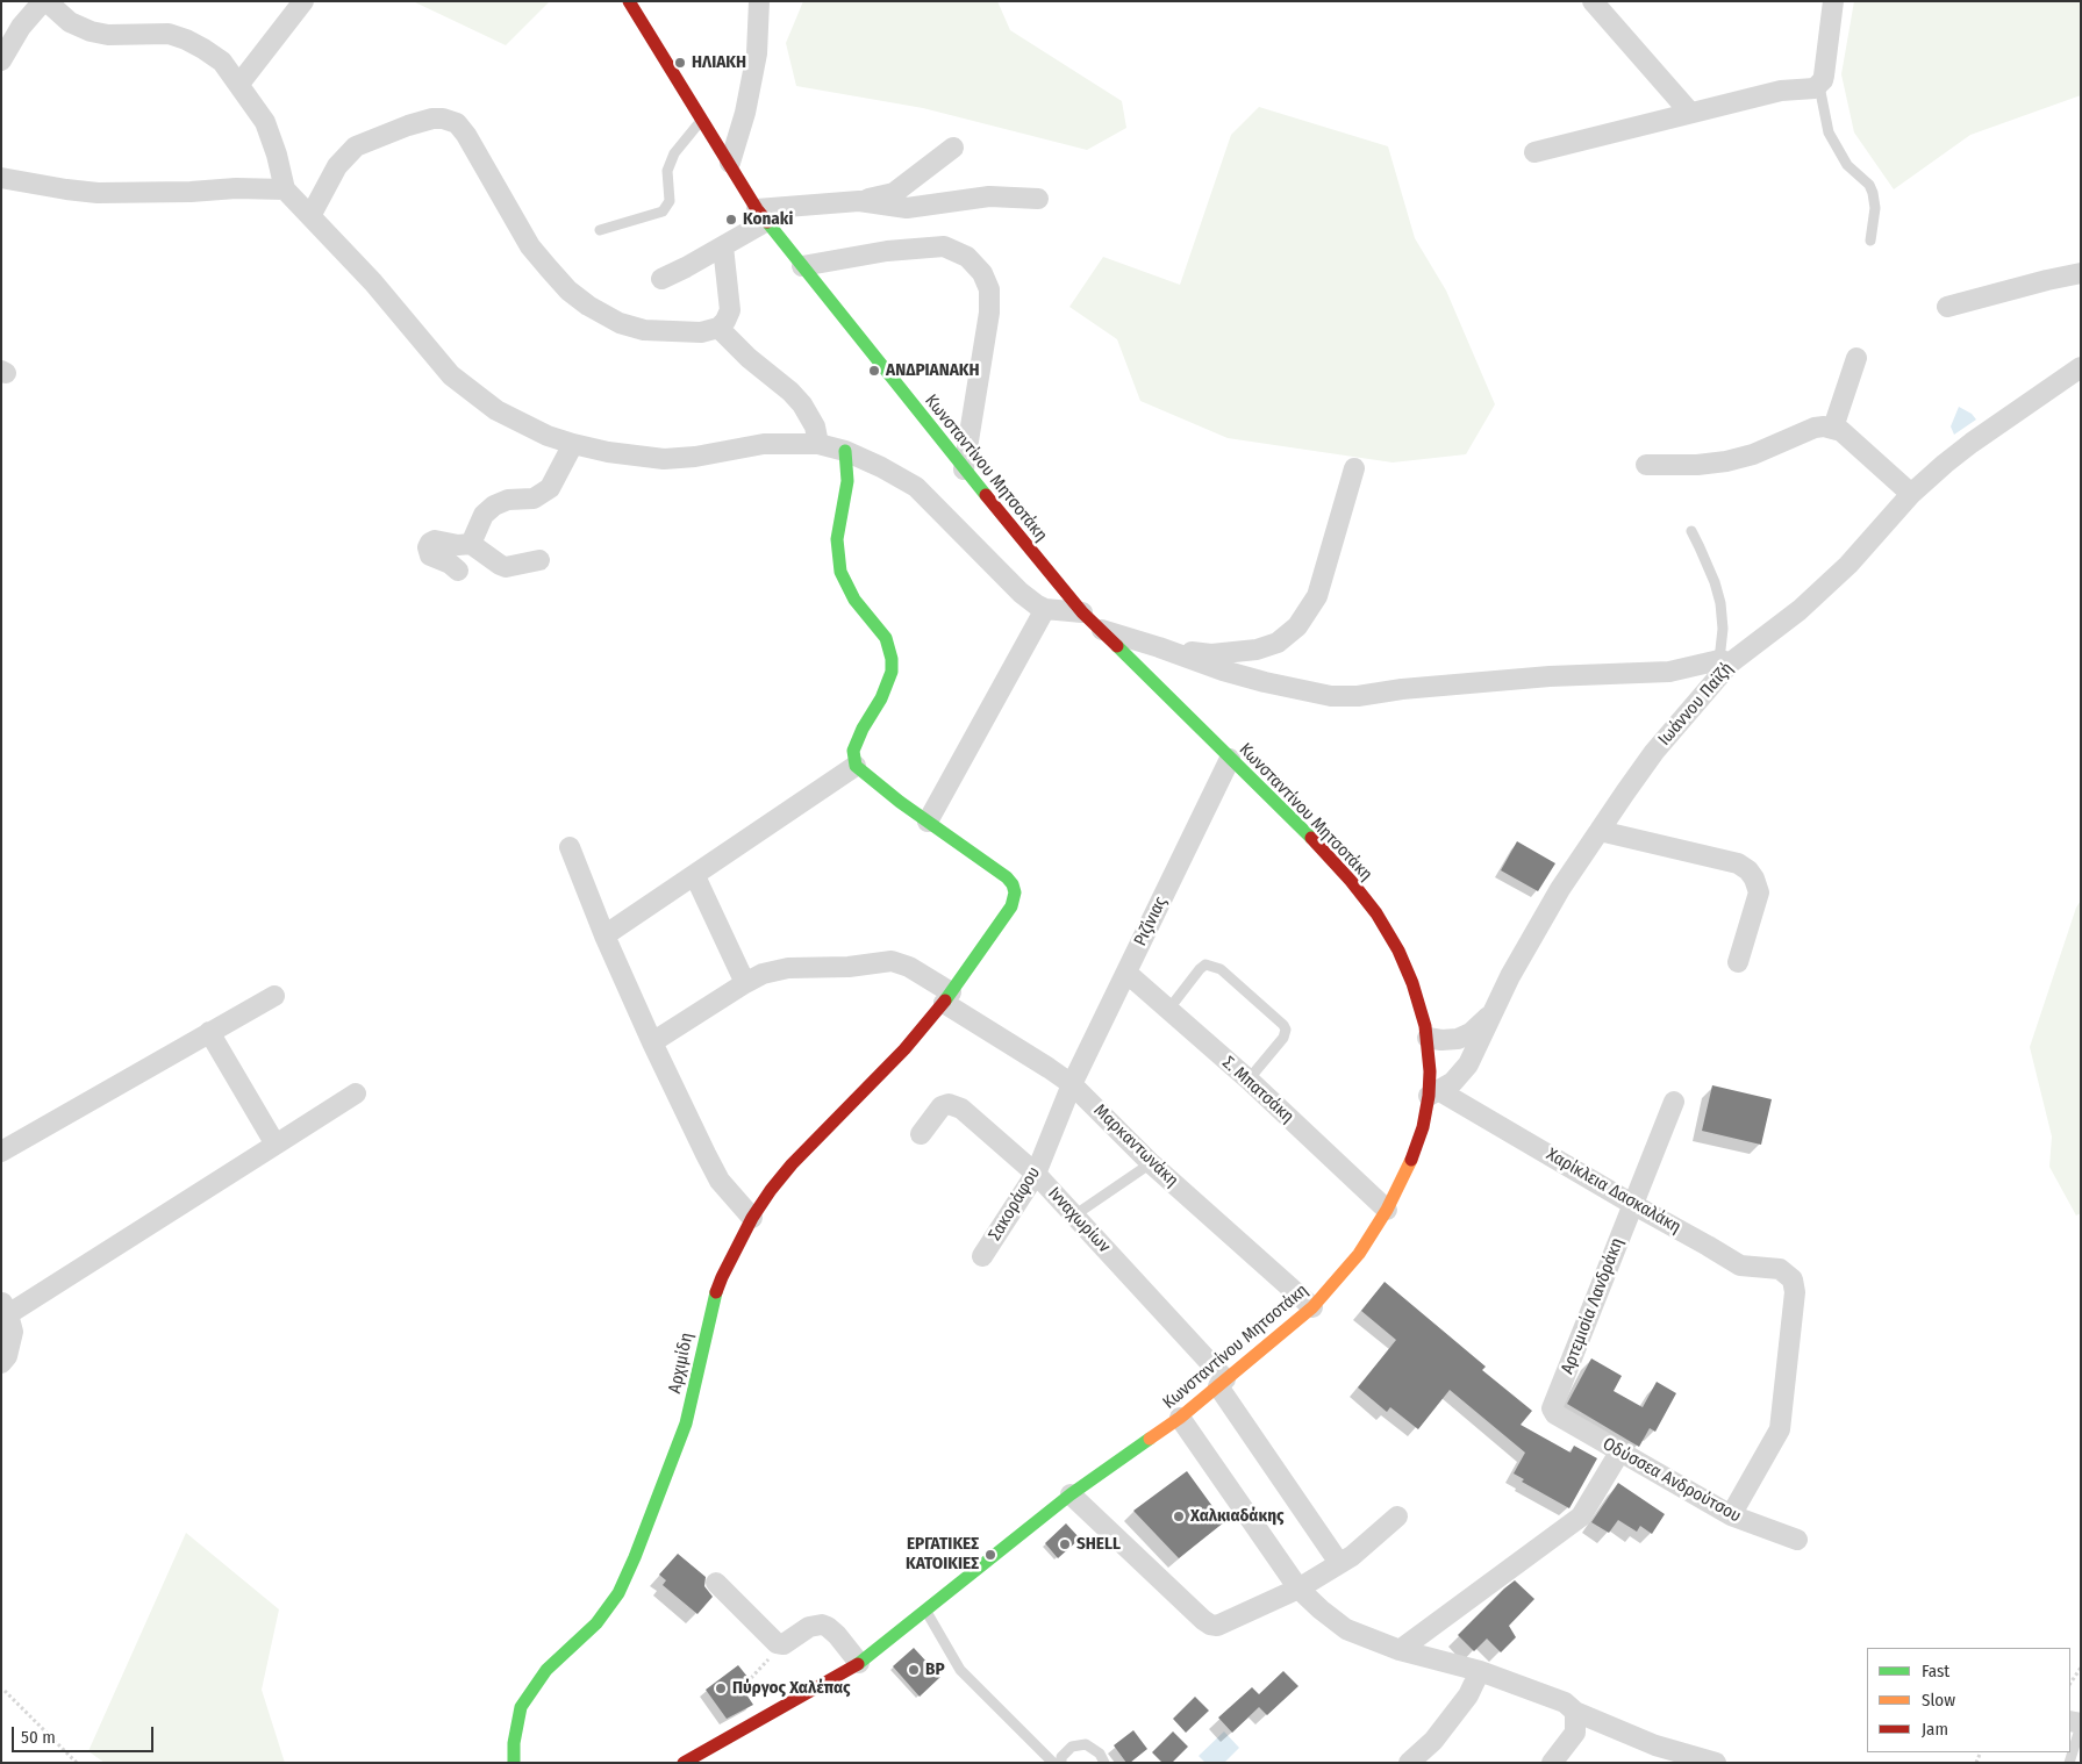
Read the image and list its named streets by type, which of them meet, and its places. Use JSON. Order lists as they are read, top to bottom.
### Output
{
  "streets": {
    "main road": ["Κωνσταντίνου Μητσοτάκη", "Αρχιμίδη"],
    "street": [
      "Ιωάννου Παϊζή",
      "Ριζίνιας",
      "Σ. Μπατσάκη",
      "Μαρκαντωνάκη",
      "Χαρίκλεια Δασκαλάκη",
      "Σακοράφου",
      "Ινναχωρίων",
      "Αρτεμισία Λανδράκη",
      "Οδύσσεα Ανδρούτσου"
    ]
  },
  "crossings": [
    ["Κωνσταντίνου Μητσοτάκη", "Ιωάννου Παϊζή"],
    ["Κωνσταντίνου Μητσοτάκη", "Ριζίνιας"],
    ["Κωνσταντίνου Μητσοτάκη", "Σ. Μπατσάκη"],
    ["Κωνσταντίνου Μητσοτάκη", "Μαρκαντωνάκη"],
    ["Κωνσταντίνου Μητσοτάκη", "Χαρίκλεια Δασκαλάκη"],
    ["Κωνσταντίνου Μητσοτάκη", "Ινναχωρίων"],
    ["Ιωάννου Παϊζή", "Χαρίκλεια Δασκαλάκη"],
    ["Ριζίνιας", "Σ. Μπατσάκη"],
    ["Ριζίνιας", "Μαρκαντωνάκη"],
    ["Ριζίνιας", "Σακοράφου"],
    ["Μαρκαντωνάκη", "Σακοράφου"],
    ["Μαρκαντωνάκη", "Αρχιμίδη"],
    ["Χαρίκλεια Δασκαλάκη", "Αρτεμισία Λανδράκη"],
    ["Χαρίκλεια Δασκαλάκη", "Οδύσσεα Ανδρούτσου"],
    ["Σακοράφου", "Ινναχωρίων"],
    ["Αρτεμισία Λανδράκη", "Οδύσσεα Ανδρούτσου"]
  ],
  "places": [
    "ΗΛΙΑΚΗ",
    "Konaki",
    "ΑΝΔΡΙΑΝΑΚΗ",
    "Χαλκιαδάκης",
    "SHELL",
    "ΕΡΓΑΤΙΚΕΣ ΚΑΤΟΙΚΙΕΣ",
    "BP",
    "Πύργος Χαλέπας"
  ],
  "legend": ["Fast", "Slow", "Jam"],
  "scale_bar": "50 m"
}
